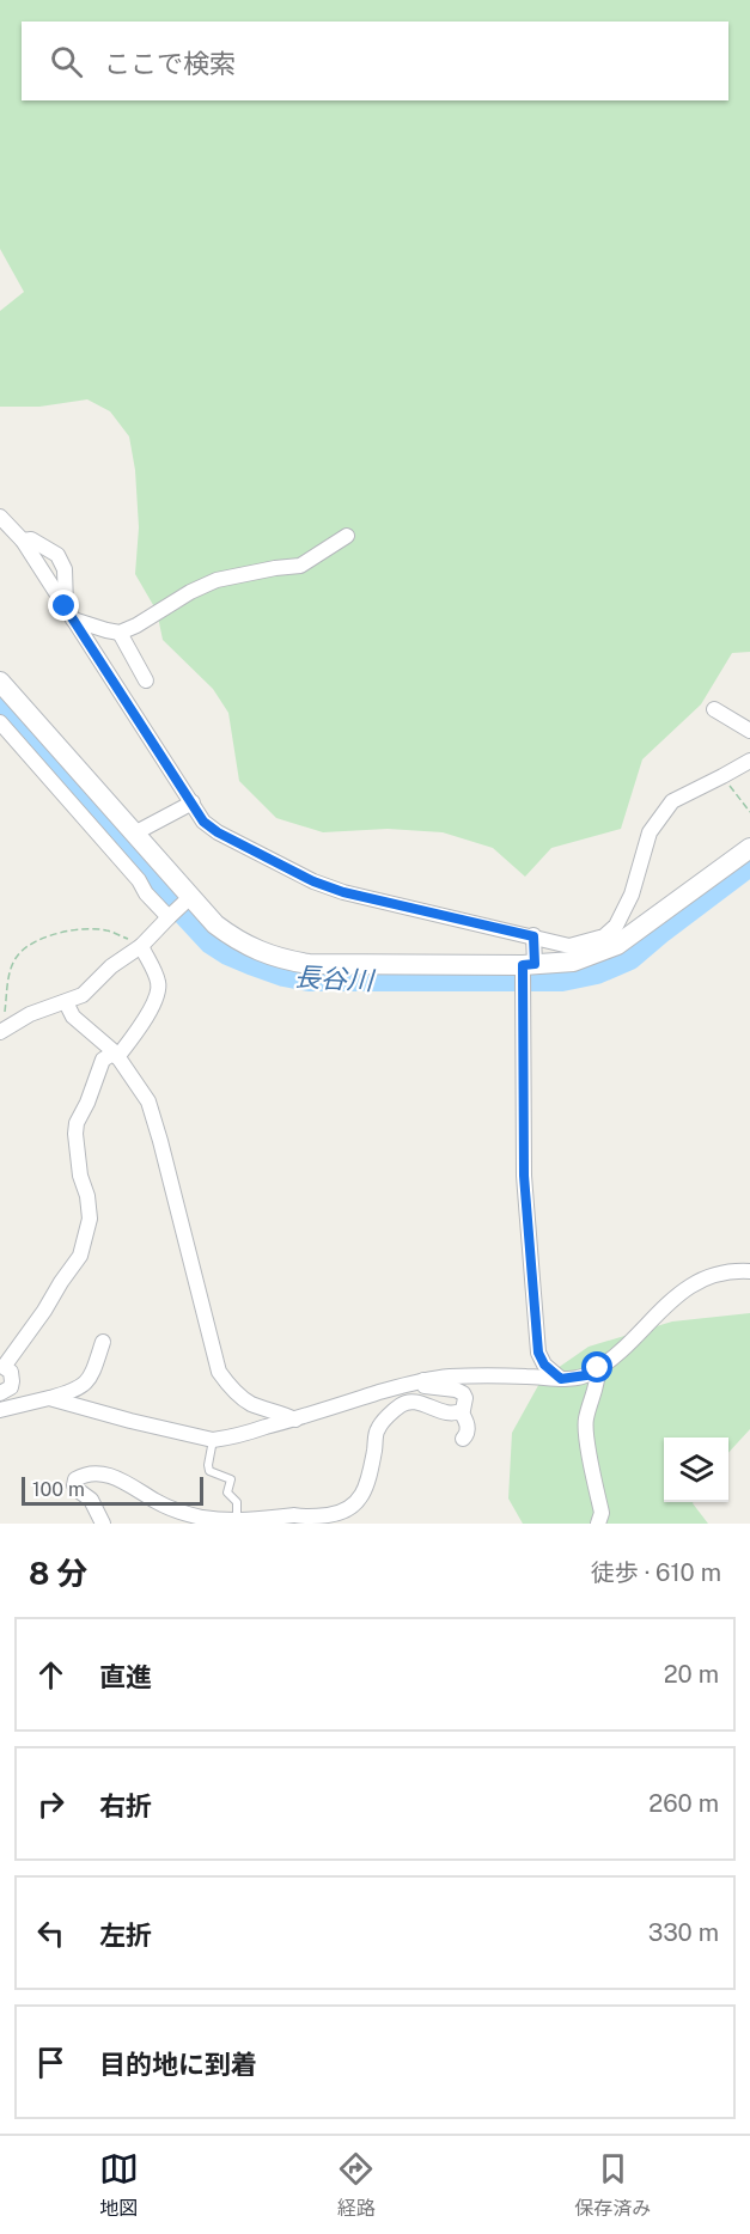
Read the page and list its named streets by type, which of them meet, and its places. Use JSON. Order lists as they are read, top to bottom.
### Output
{
  "water": ["長谷川"],
  "scale_bar": "100 m",
  "page": {
    "search": "ここで検索",
    "scale": "100 m",
    "heading": ["8 分", "徒歩 · 610 m"],
    "list": [
      ["直進", "20 m"],
      ["右折", "260 m"],
      ["左折", "330 m"],
      "目的地に到着"
    ],
    "nav": ["地図", "経路", "保存済み"]
  }
}
